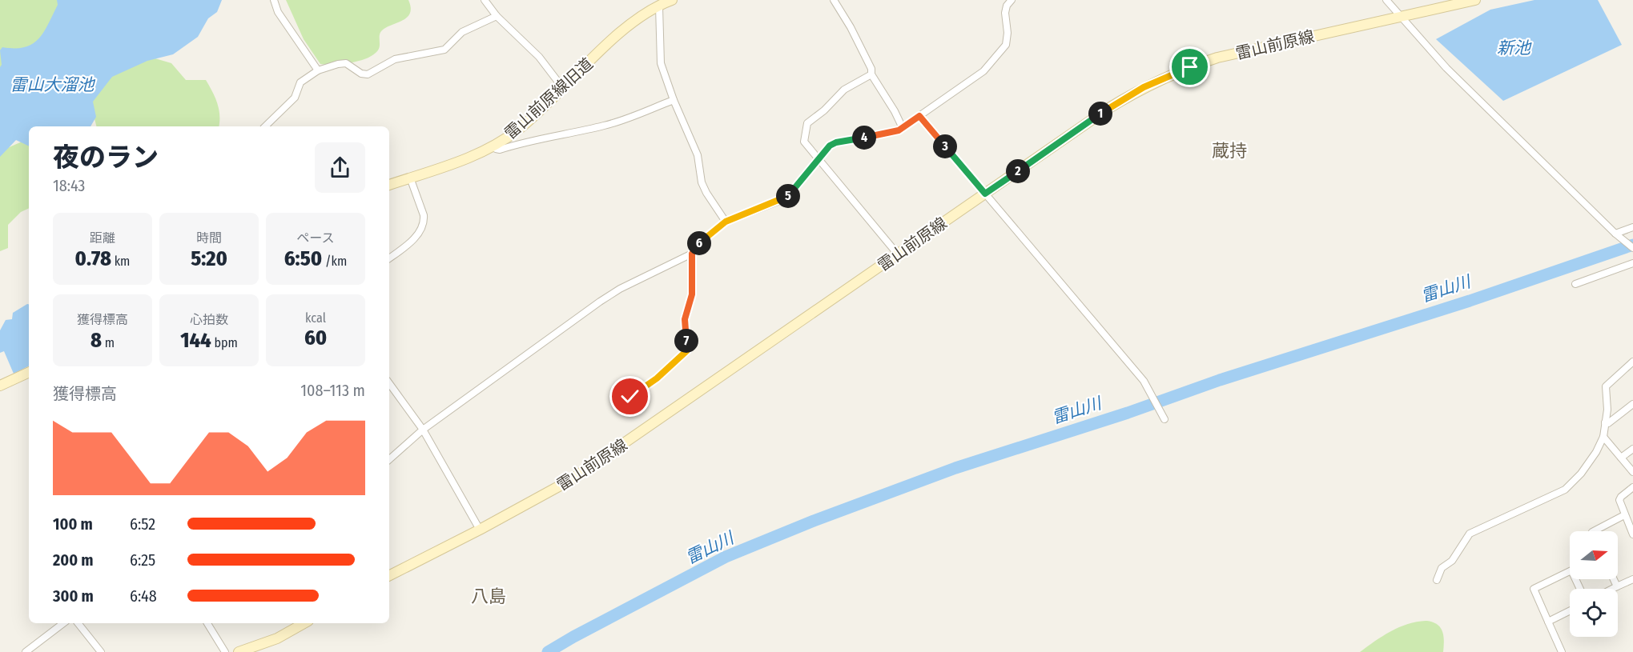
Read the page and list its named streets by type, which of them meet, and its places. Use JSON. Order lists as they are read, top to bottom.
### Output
{
  "streets": {
    "main road": ["雷山前原線", "雷山前原線旧道"]
  },
  "districts": ["蔵持", "八島"],
  "water": ["新池", "雷山大溜池", "雷山川"],
  "north": "right",
  "page": {
    "pins": [
      "1",
      "4",
      "3",
      "2",
      "5",
      "6",
      "7"
    ],
    "heading": ["夜のラン", "18:43"],
    "stats": [
      ["距離", "0.78 km"],
      ["時間", "5:20"],
      ["ペース", "6:50 /km"],
      ["獲得標高", "8 m"],
      ["心拍数", "144 bpm"],
      ["kcal", "60"]
    ],
    "chart": ["獲得標高", "108–113 m"],
    "list": [
      {
        "name": "100 m",
        "note": "6:52"
      },
      {
        "name": "200 m",
        "note": "6:25"
      },
      {
        "name": "300 m",
        "note": "6:48"
      }
    ]
  }
}
